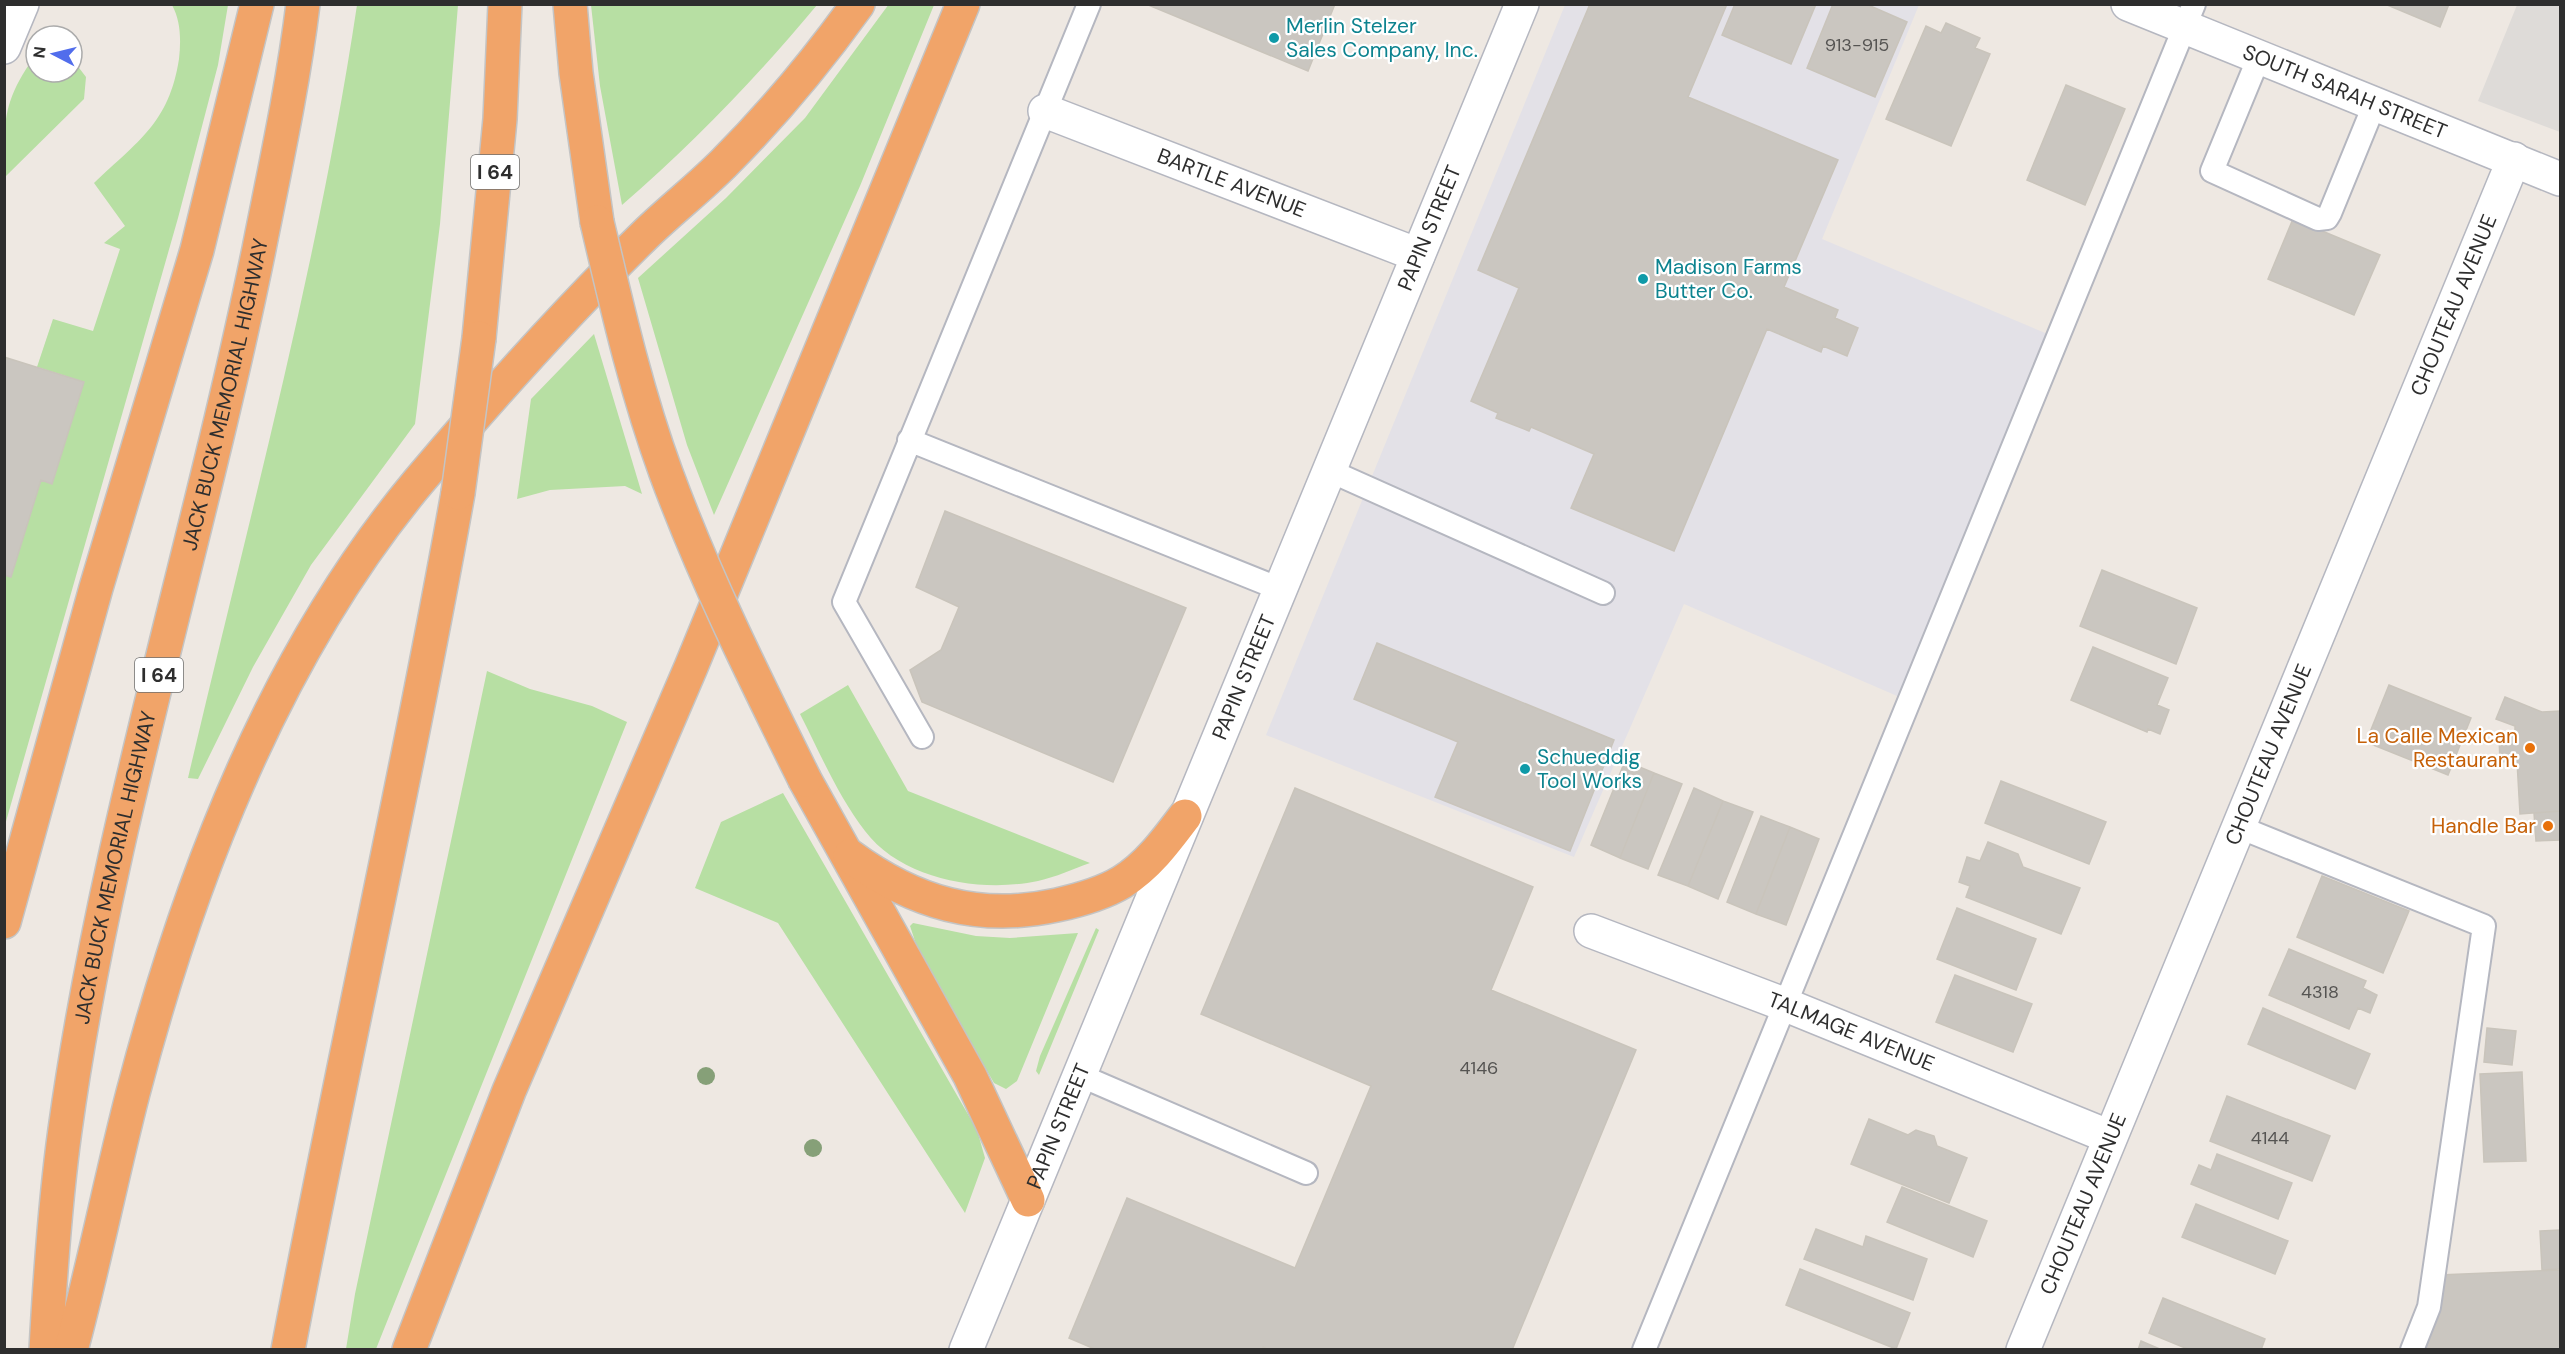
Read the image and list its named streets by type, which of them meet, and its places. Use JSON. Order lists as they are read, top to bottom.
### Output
{
  "streets": {
    "highway": ["I 64", "JACK BUCK MEMORIAL HIGHWAY"],
    "street": [
      "SOUTH SARAH STREET",
      "BARTLE AVENUE",
      "PAPIN STREET",
      "CHOUTEAU AVENUE",
      "TALMAGE AVENUE"
    ]
  },
  "crossings": [
    ["SOUTH SARAH STREET", "CHOUTEAU AVENUE"],
    ["BARTLE AVENUE", "PAPIN STREET"],
    ["CHOUTEAU AVENUE", "TALMAGE AVENUE"]
  ],
  "places": [
    "Merlin Stelzer Sales Company, Inc.",
    "Madison Farms Butter Co.",
    "La Calle Mexican Restaurant",
    "Schueddig Tool Works",
    "Handle Bar"
  ],
  "house_numbers": [
    "913-915",
    "4318",
    "4146",
    "4144"
  ],
  "north": "left"
}
